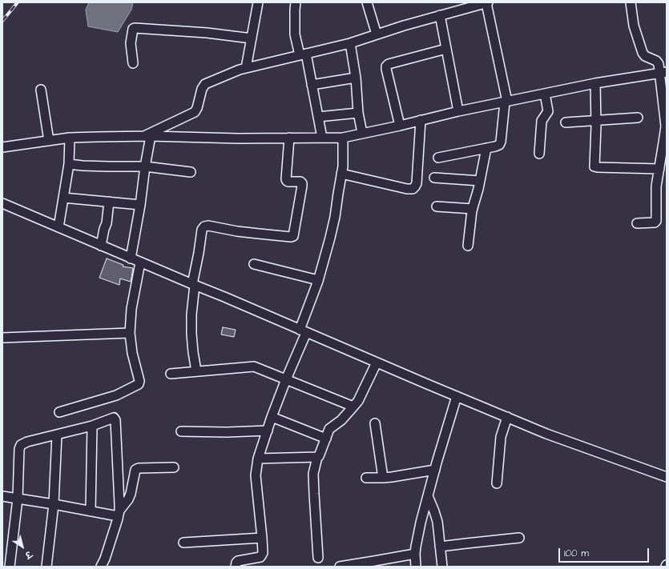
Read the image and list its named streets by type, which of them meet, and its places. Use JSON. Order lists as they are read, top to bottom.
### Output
{
  "scale_bar": "100 m",
  "north": "bottom right"
}
